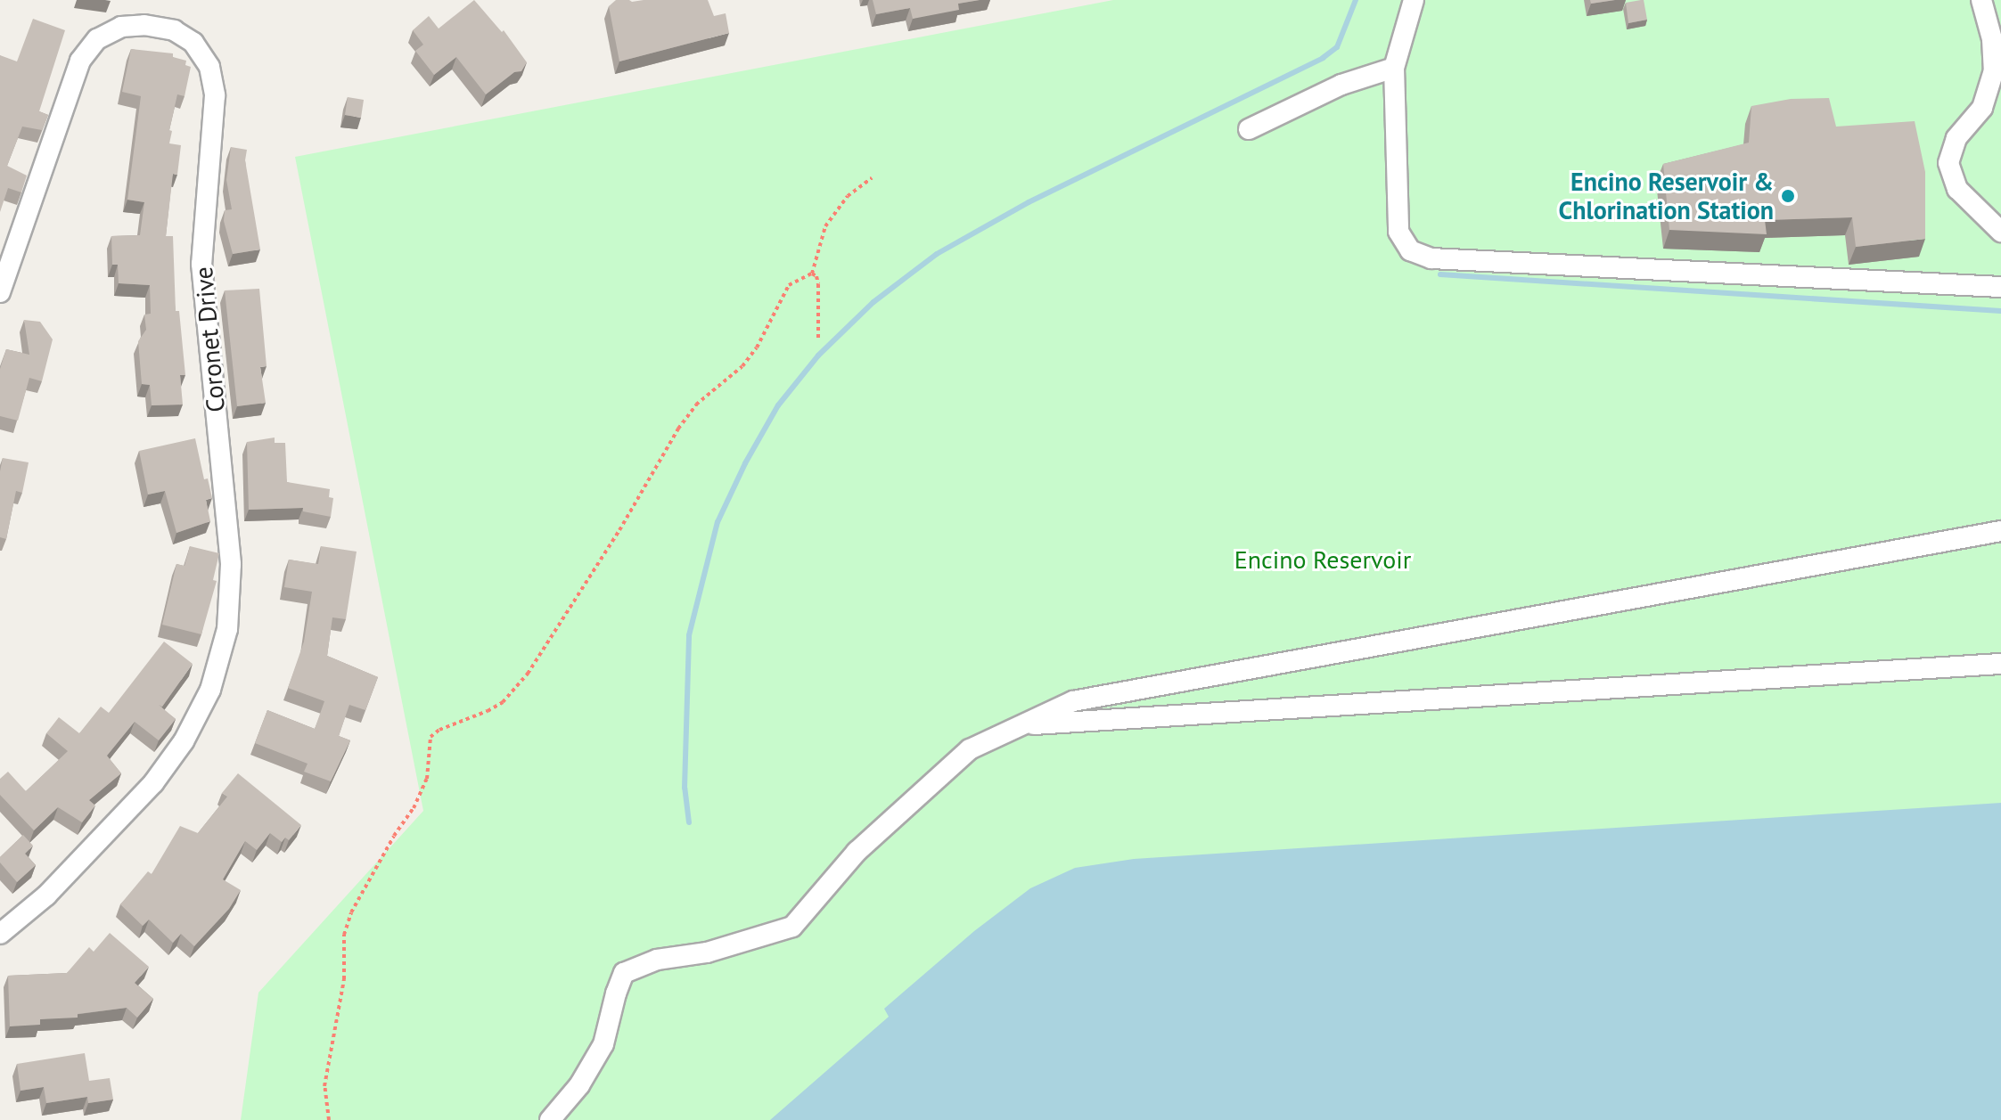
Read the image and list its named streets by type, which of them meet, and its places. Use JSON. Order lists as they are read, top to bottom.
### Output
{
  "streets": {
    "street": ["Coronet Drive"]
  },
  "parks": ["Encino Reservoir"],
  "places": ["Encino Reservoir & Chlorination Station"]
}
